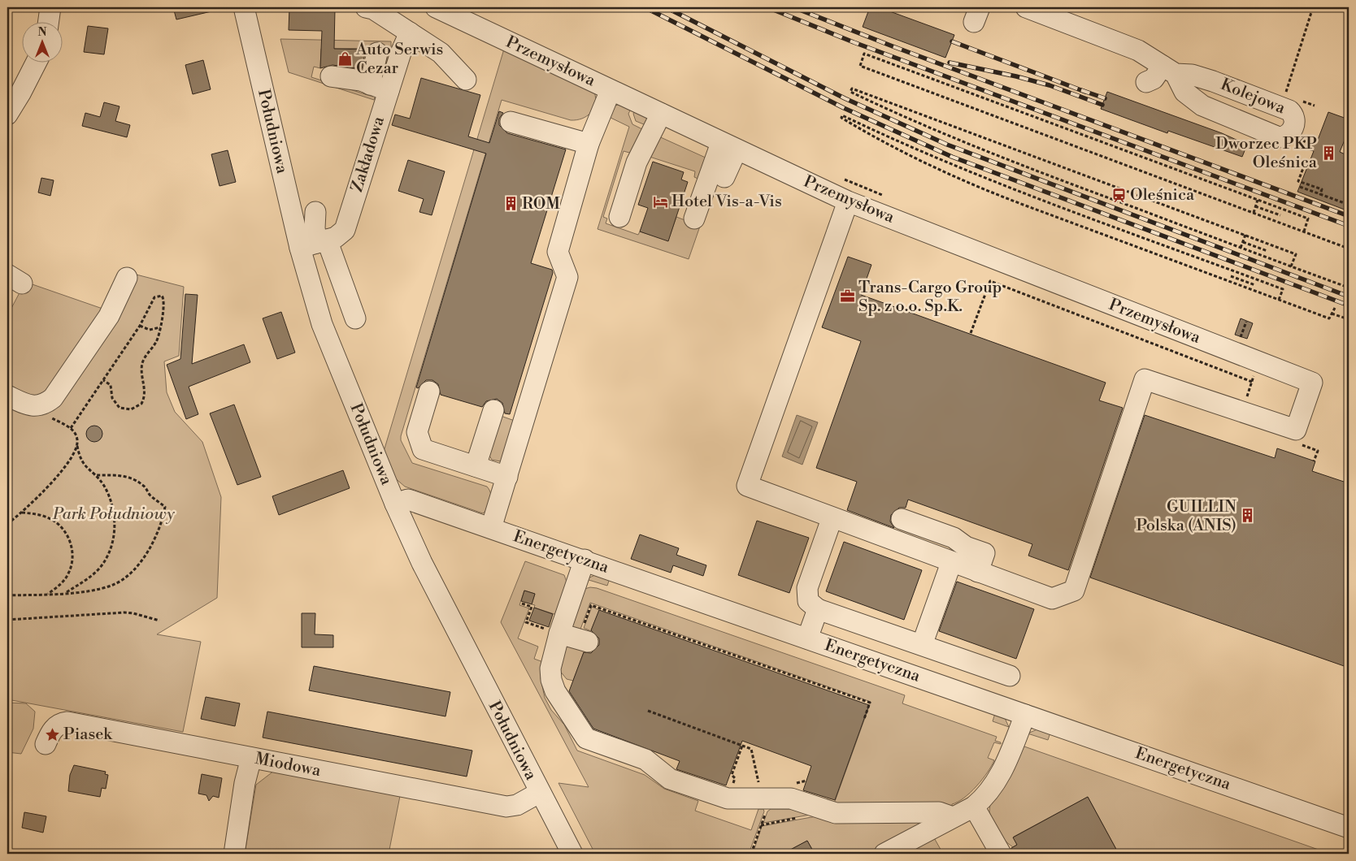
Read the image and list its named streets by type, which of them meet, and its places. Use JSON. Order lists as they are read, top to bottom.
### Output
{
  "streets": {
    "street": [
      "Przemysłowa",
      "Kolejowa",
      "Południowa",
      "Zakładowa",
      "Energetyczna",
      "Miodowa"
    ]
  },
  "crossings": [
    ["Południowa", "Zakładowa"],
    ["Południowa", "Energetyczna"],
    ["Południowa", "Miodowa"]
  ],
  "parks": ["Park Południowy"],
  "places": {
    "shop": ["Auto Serwis Cezar"],
    "building": ["Dworzec PKP Oleśnica", "ROM", "GUILLIN Polska (ANIS)"],
    "station": ["Oleśnica"],
    "hotel": ["Hotel Vis-a-Vis"],
    "office": ["Trans-Cargo Group Sp. z o.o. Sp.K."],
    "place": ["Piasek"]
  },
  "north": "top"
}
